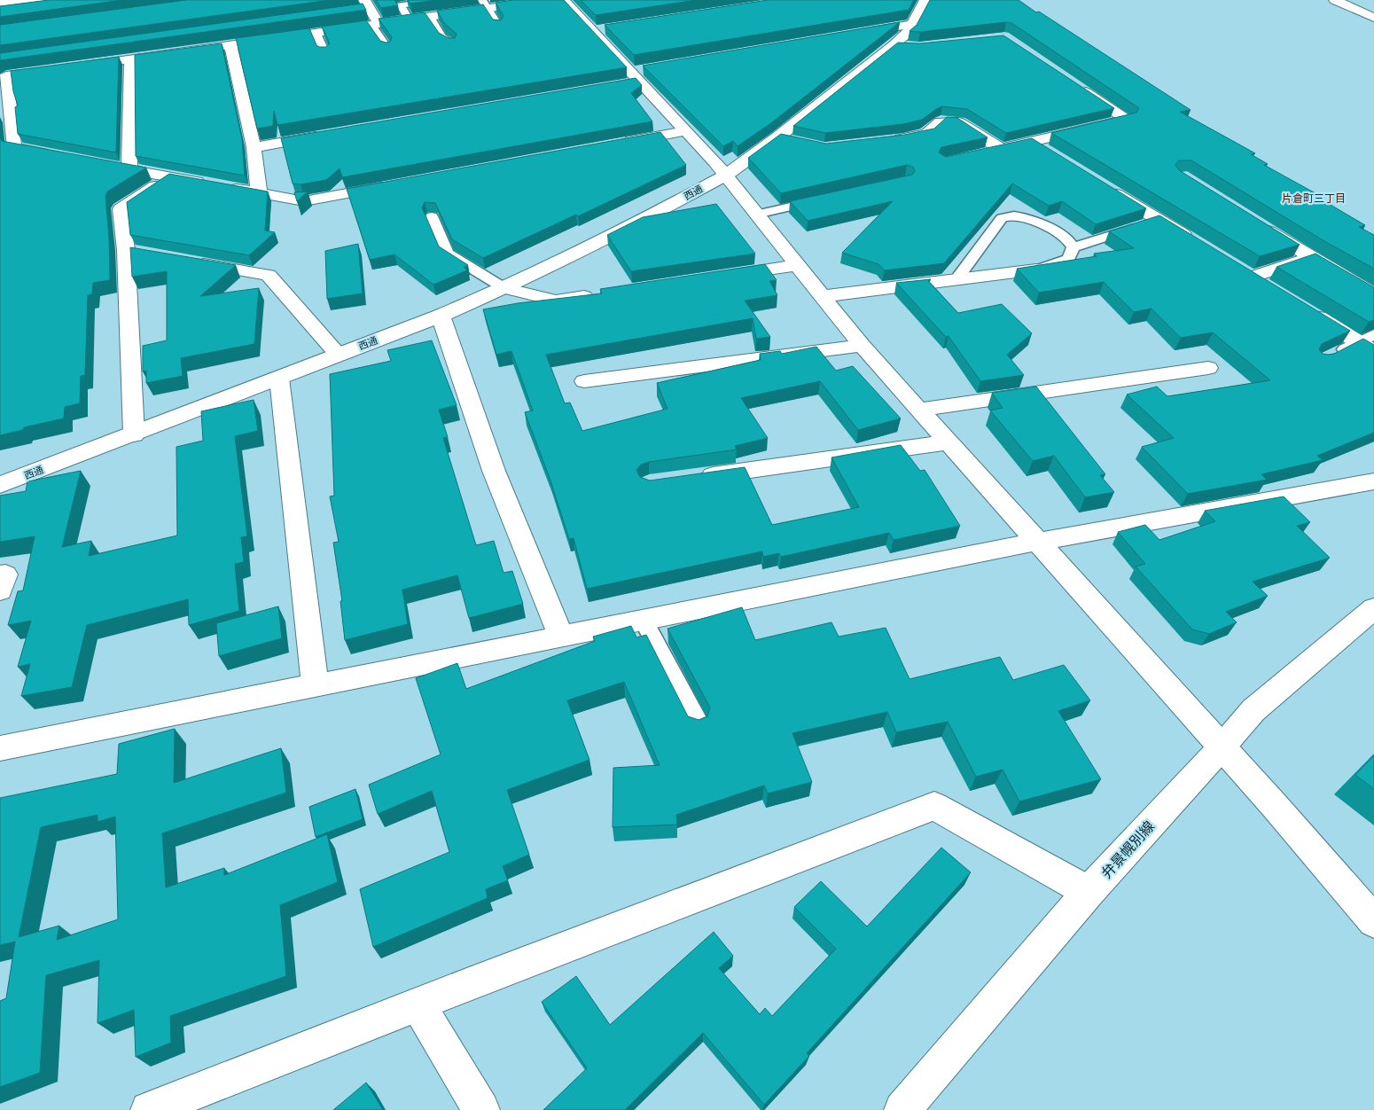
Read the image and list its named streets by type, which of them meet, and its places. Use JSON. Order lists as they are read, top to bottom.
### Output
{
  "streets": {
    "street": ["西通", "弁景幌別線"]
  },
  "districts": ["片倉町三丁目"]
}
